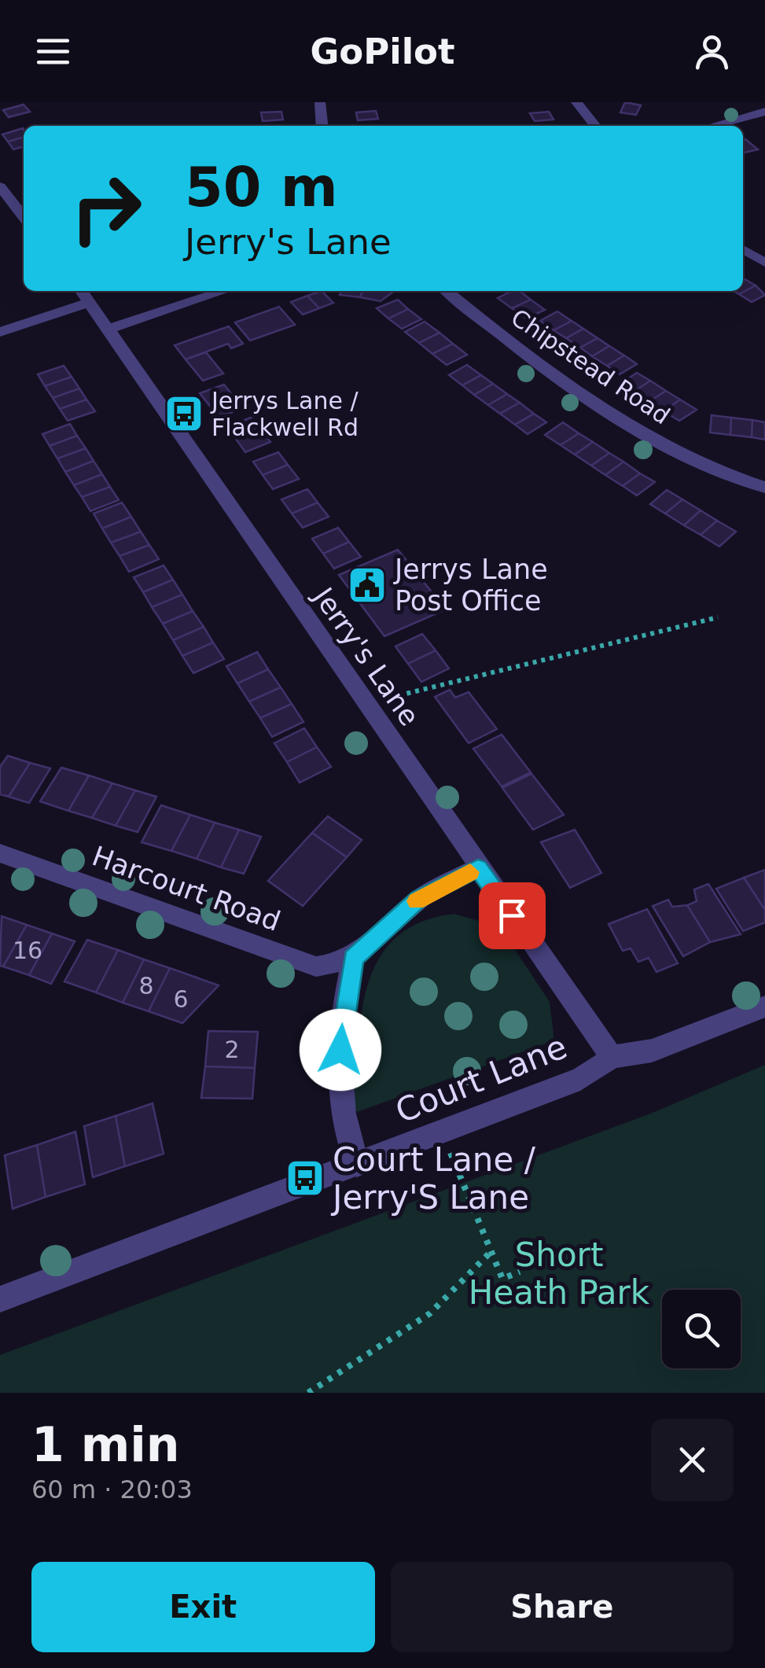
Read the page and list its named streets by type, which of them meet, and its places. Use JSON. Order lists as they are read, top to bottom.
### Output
{
  "streets": {
    "street": [
      "Chipstead Road",
      "Jerry's Lane",
      "Harcourt Road",
      "Court Lane"
    ]
  },
  "crossings": [
    ["Jerry's Lane", "Harcourt Road"],
    ["Jerry's Lane", "Court Lane"]
  ],
  "parks": ["Short Heath Park"],
  "places": {
    "bus stop": ["Jerrys Lane / Flackwell Rd", "Court Lane / Jerry'S Lane"],
    "public building": ["Jerrys Lane Post Office"]
  },
  "house_numbers": [
    "16",
    "8",
    "6",
    "2"
  ],
  "page": {
    "header": "GoPilot",
    "turn": ["50 m", "Jerry's Lane"],
    "heading": ["1 min", "60 m · 20:03"],
    "buttons": ["Exit", "Share"]
  }
}
